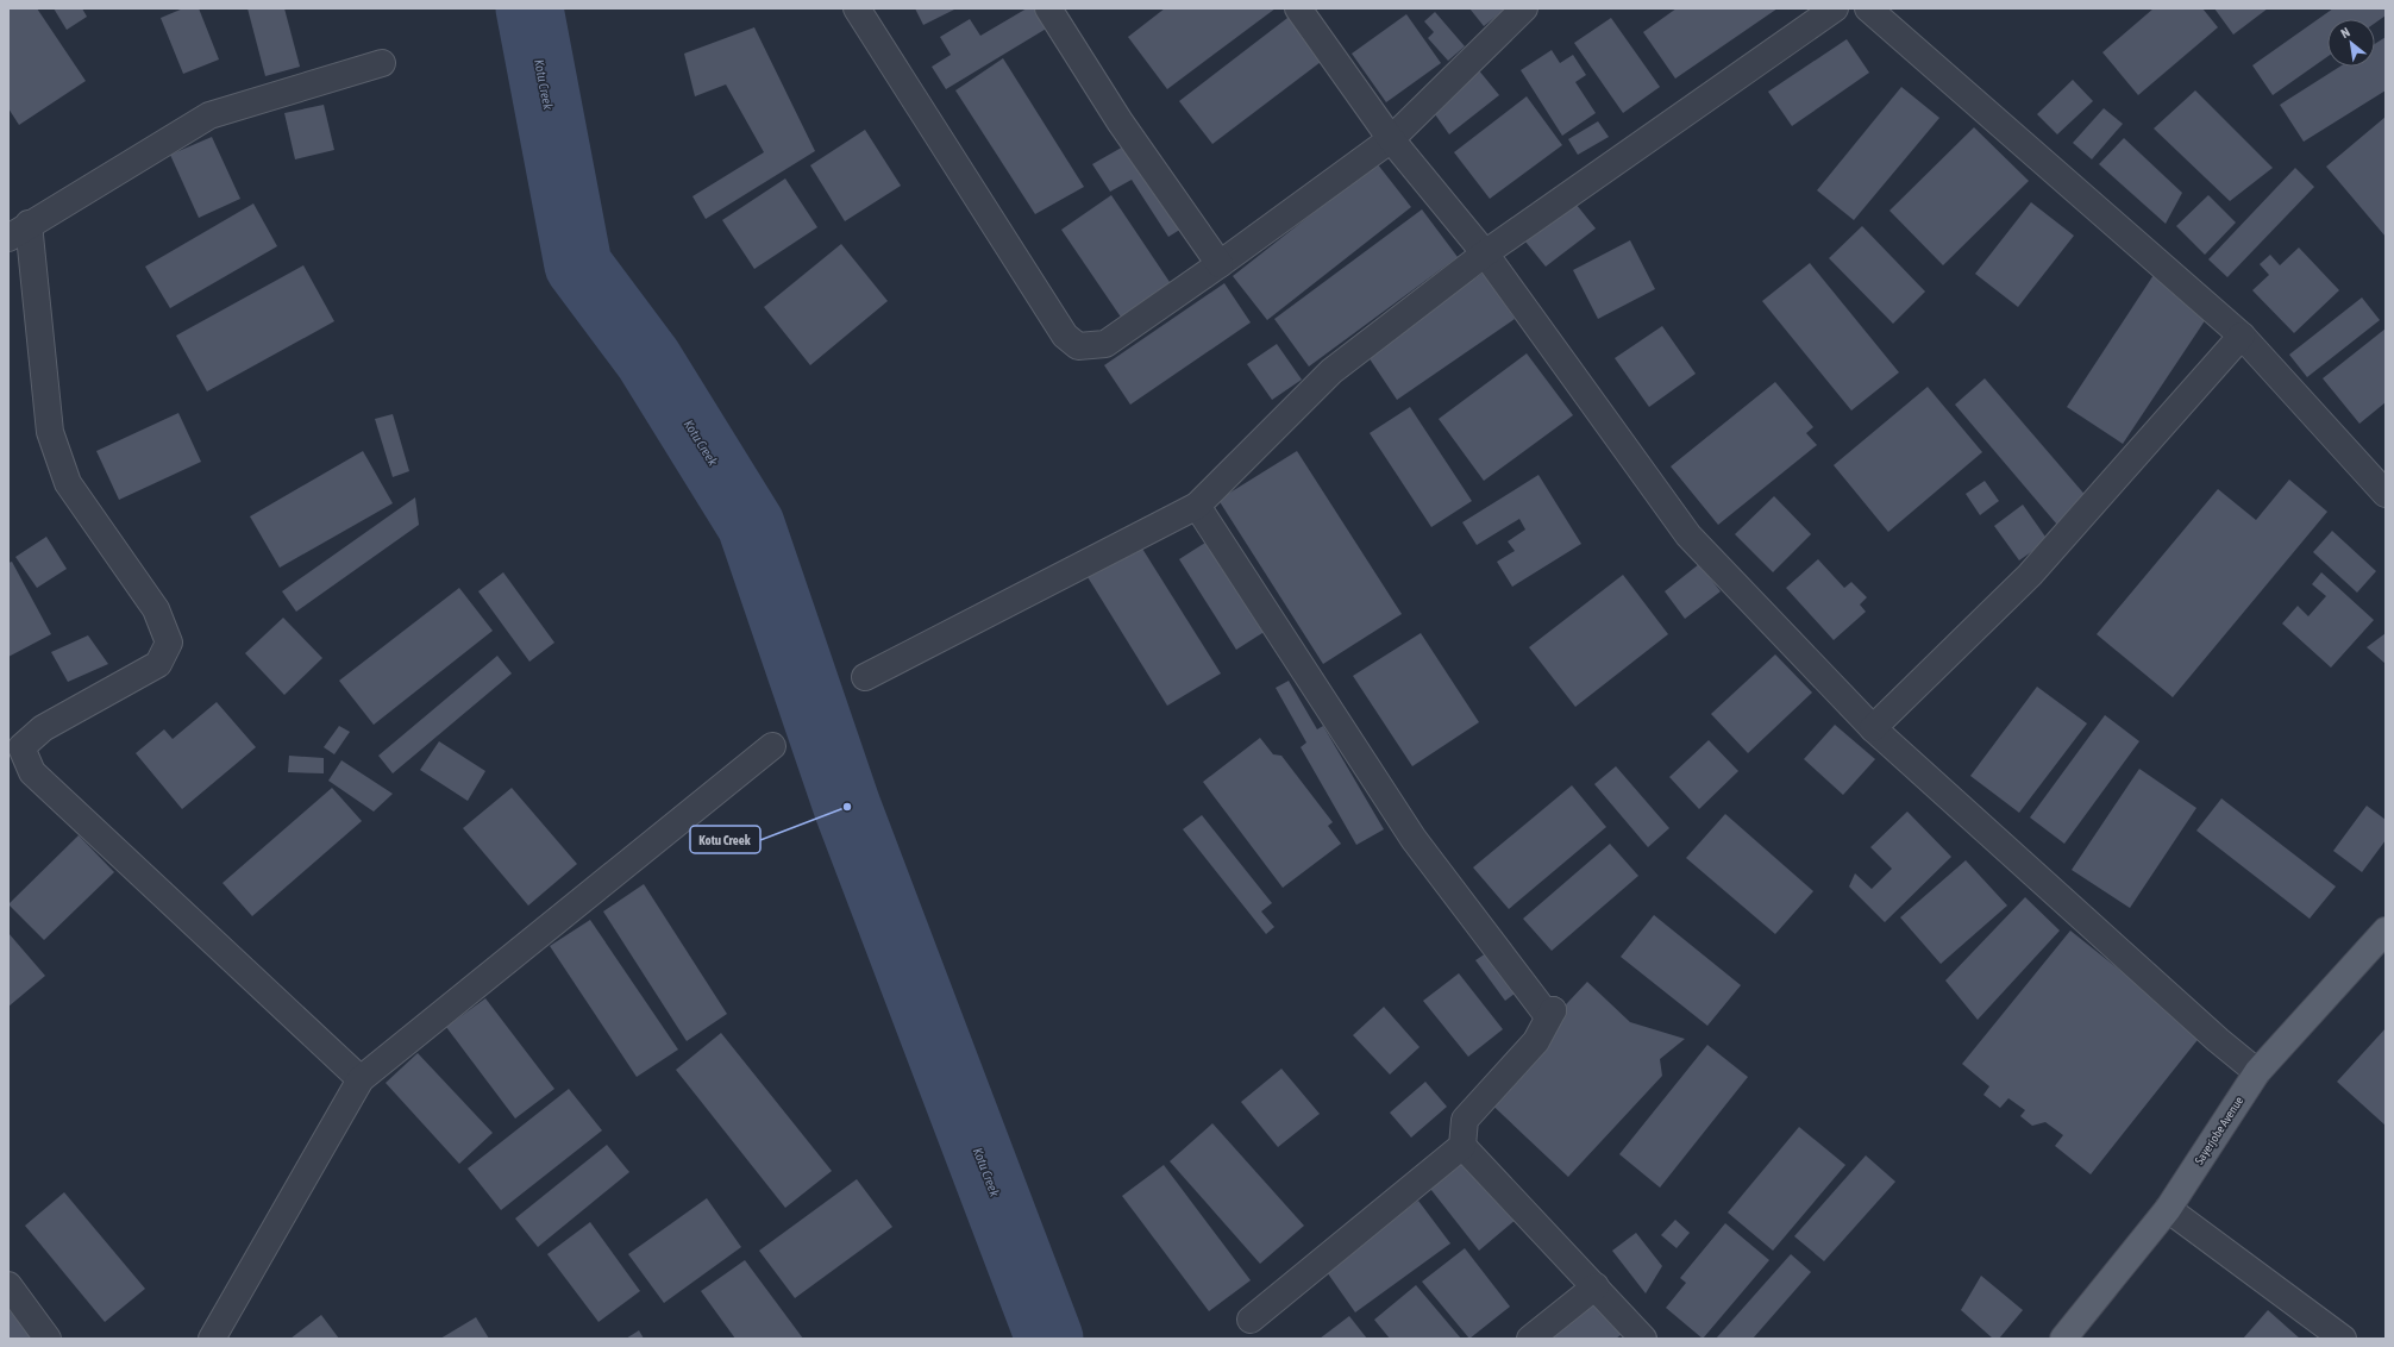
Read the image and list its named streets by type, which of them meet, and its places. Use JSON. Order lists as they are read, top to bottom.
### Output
{
  "streets": {
    "main road": ["Sayerjobe Avenue"]
  },
  "water": ["Kotu Creek"],
  "places": ["Kotu Creek"],
  "north": "top left"
}
